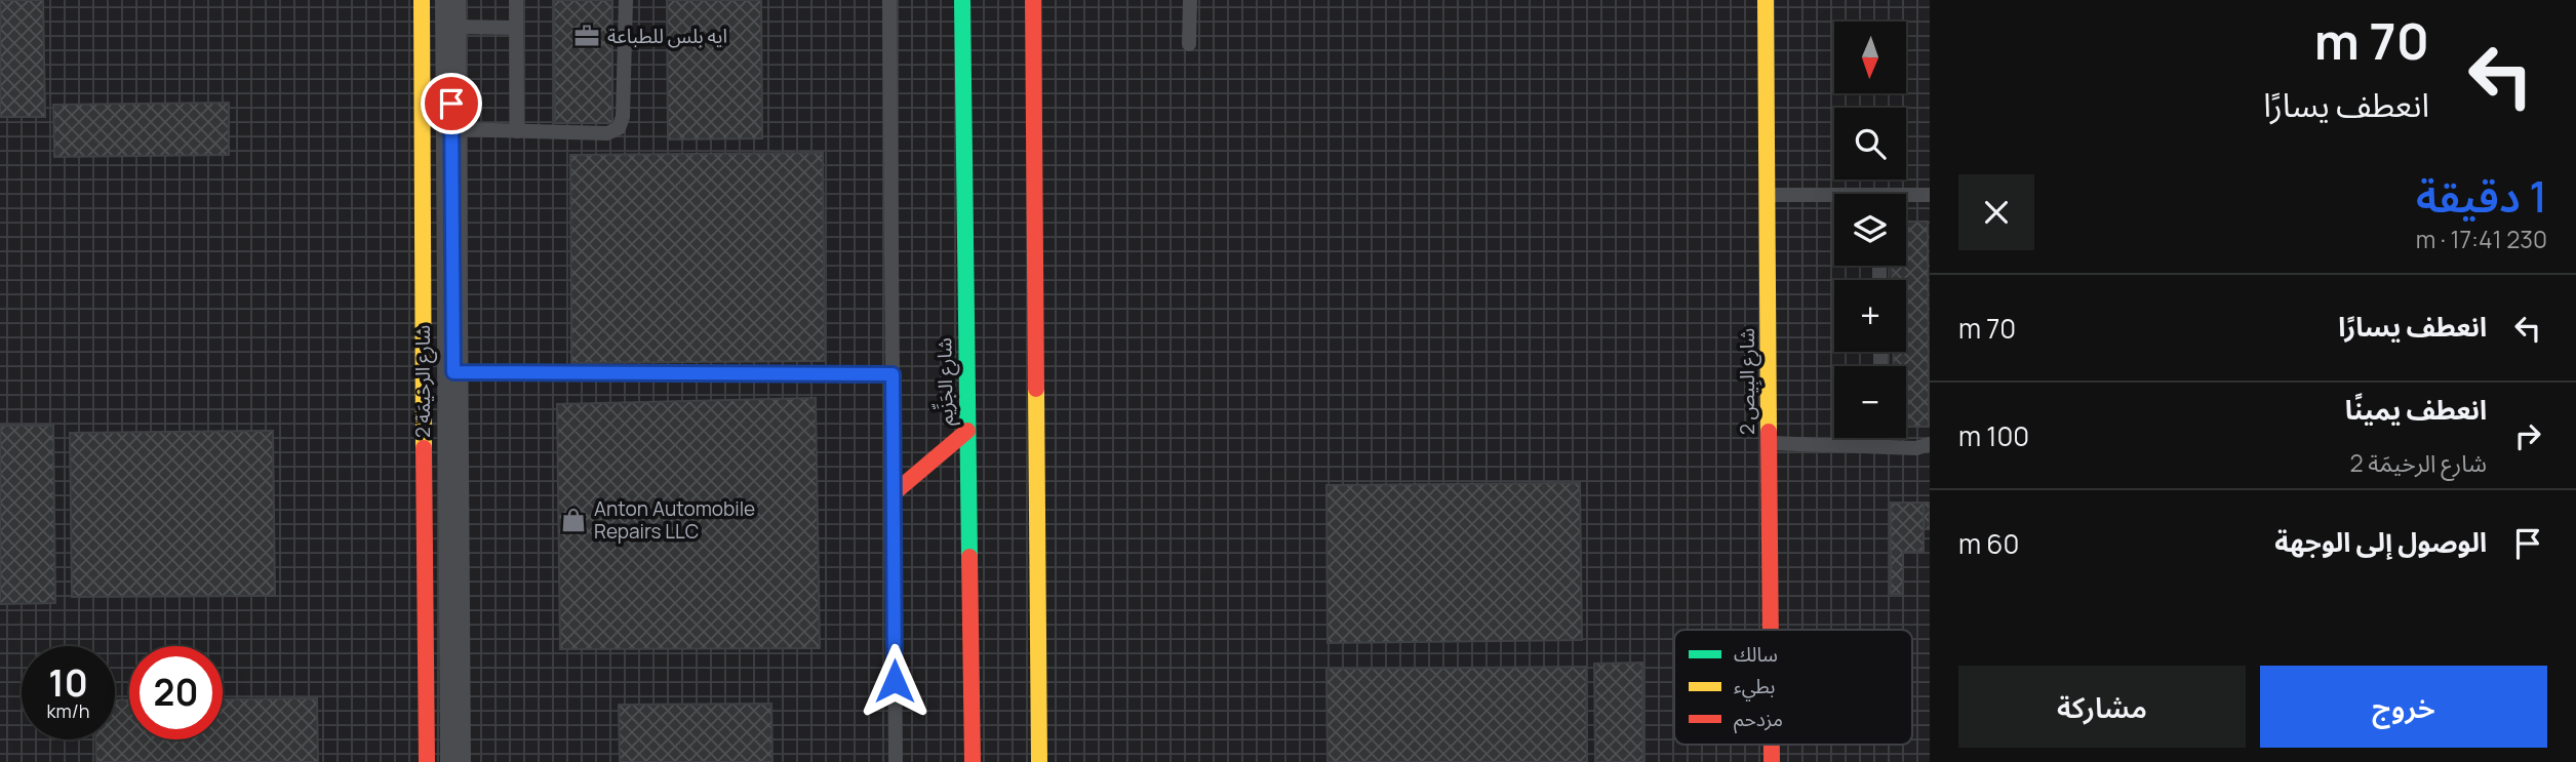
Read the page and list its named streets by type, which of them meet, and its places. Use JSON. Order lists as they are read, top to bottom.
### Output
{
  "streets": {
    "street": ["شارع الرخيمَة 2", "شارع الجَزِّيم", "شارع البِيص 2"]
  },
  "places": {
    "office": ["ايه بلس للطباعة"],
    "shop": ["Anton Automobile Repairs LLC"]
  },
  "legend": ["سالك", "بطيء", "مزدحم"],
  "north": "bottom",
  "page": {
    "turn": ["70 m", "انعطف يسارًا"],
    "map_buttons": ["+", "−"],
    "heading": ["1 دقيقة", "230 m · 17:41"],
    "list": [
      {
        "name": "انعطف يسارًا",
        "value": "70 m"
      },
      {
        "name": "انعطف يمينًا",
        "note": "شارع الرخيمَة 2",
        "value": "100 m"
      },
      {
        "name": "الوصول إلى الوجهة",
        "value": "60 m"
      }
    ],
    "speed": "10 km/h",
    "limit": "20",
    "buttons": ["خروج", "مشاركة"]
  }
}
